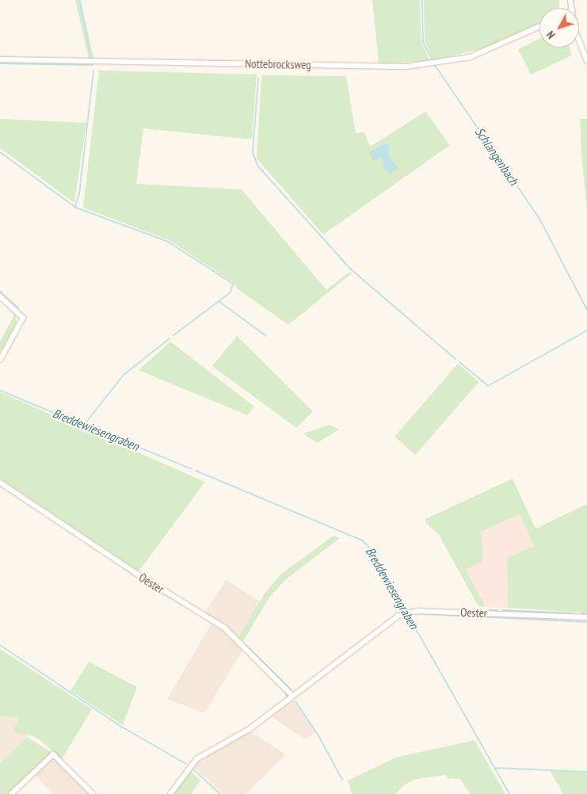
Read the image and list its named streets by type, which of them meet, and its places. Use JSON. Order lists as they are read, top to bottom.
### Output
{
  "streets": {
    "street": ["Nottebrocksweg", "Oester"]
  },
  "water": ["Schlangenbach", "Breddewiesengraben"],
  "north": "bottom left"
}
